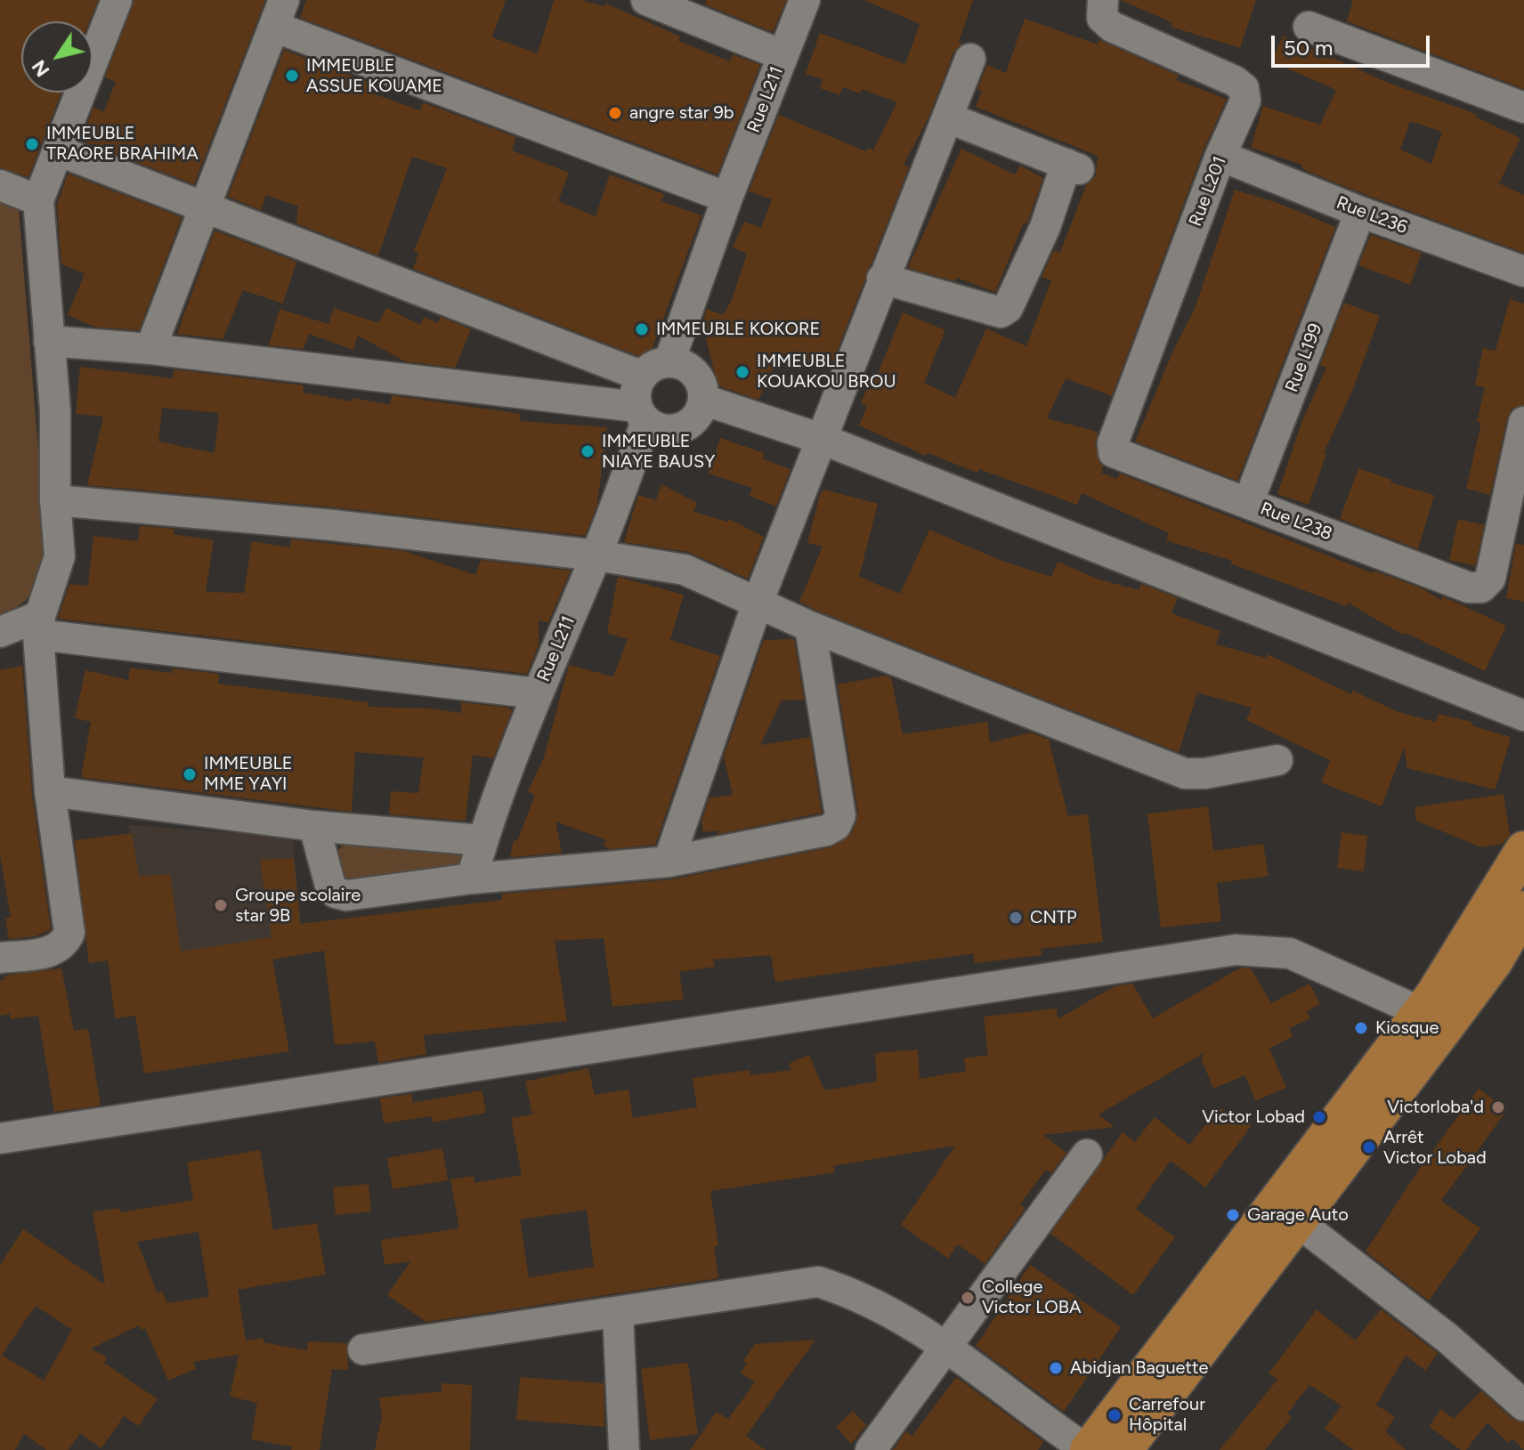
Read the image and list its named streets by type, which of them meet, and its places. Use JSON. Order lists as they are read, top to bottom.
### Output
{
  "streets": {
    "street": [
      "Rue L211",
      "Rue L201",
      "Rue L236",
      "Rue L199",
      "Rue L238"
    ]
  },
  "crossings": [
    ["Rue L201", "Rue L236"],
    ["Rue L201", "Rue L238"],
    ["Rue L236", "Rue L199"],
    ["Rue L199", "Rue L238"]
  ],
  "places": [
    "IMMEUBLE ASSUE KOUAME",
    "angre star 9b",
    "IMMEUBLE TRAORE BRAHIMA",
    "IMMEUBLE KOKORE",
    "IMMEUBLE KOUAKOU BROU",
    "IMMEUBLE NIAYE BAUSY",
    "IMMEUBLE MME YAYI",
    "Groupe scolaire star 9B",
    "CNTP",
    "Kiosque",
    "Victorloba'd",
    "Victor Lobad",
    "Arrêt Victor Lobad",
    "Garage Auto",
    "College Victor LOBA",
    "Abidjan Baguette",
    "Carrefour Hôpital"
  ],
  "scale_bar": "50 m",
  "north": "bottom left"
}
